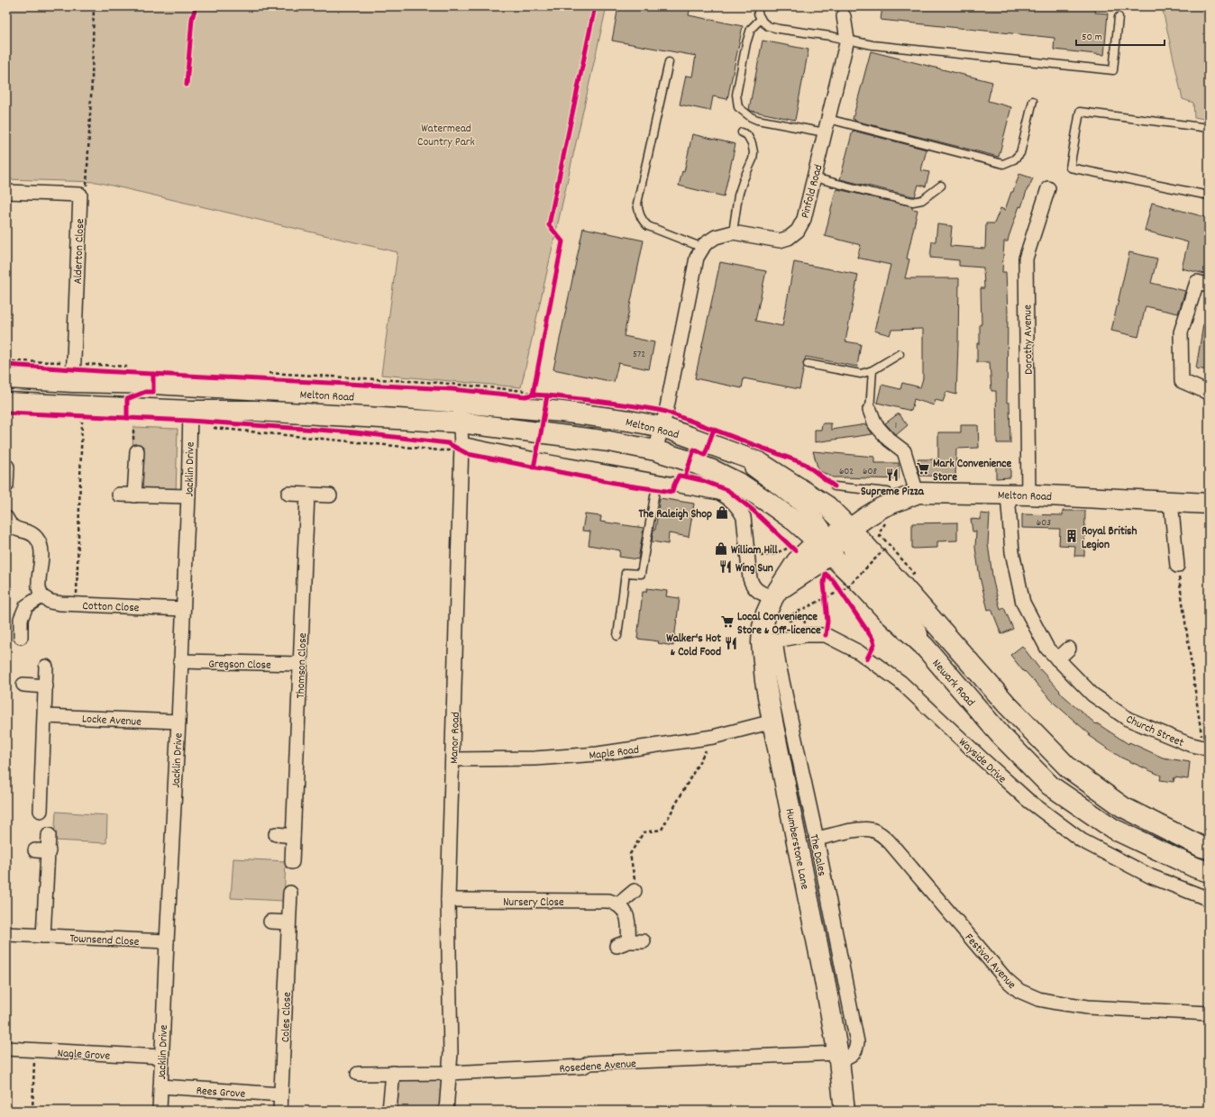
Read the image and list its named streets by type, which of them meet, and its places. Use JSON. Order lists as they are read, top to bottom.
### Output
{
  "streets": {
    "main road": ["Melton Road", "Newark Road", "Humberstone Lane"],
    "street": [
      "Pinfold Road",
      "Alderton Close",
      "Dorothy Avenue",
      "Jacklin Drive",
      "Cotton Close",
      "Gregson Close",
      "Thomson Close",
      "Locke Avenue",
      "Church Street",
      "Manor Road",
      "Maple Road",
      "Wayside Drive",
      "The Dales",
      "Nursery Close",
      "Townsend Close",
      "Festival Avenue",
      "Coles Close",
      "Nagle Grove",
      "Rosedene Avenue",
      "Rees Grove"
    ]
  },
  "crossings": [
    ["Pinfold Road", "Melton Road"],
    ["Alderton Close", "Melton Road"],
    ["Dorothy Avenue", "Melton Road"],
    ["Melton Road", "Jacklin Drive"],
    ["Melton Road", "Newark Road"],
    ["Melton Road", "Church Street"],
    ["Melton Road", "Manor Road"],
    ["Jacklin Drive", "Cotton Close"],
    ["Jacklin Drive", "Gregson Close"],
    ["Jacklin Drive", "Locke Avenue"],
    ["Jacklin Drive", "Townsend Close"],
    ["Jacklin Drive", "Nagle Grove"],
    ["Jacklin Drive", "Rees Grove"],
    ["Gregson Close", "Thomson Close"],
    ["Manor Road", "Maple Road"],
    ["Manor Road", "Nursery Close"],
    ["Manor Road", "Rosedene Avenue"],
    ["Maple Road", "Humberstone Lane"],
    ["Wayside Drive", "Humberstone Lane"],
    ["Wayside Drive", "The Dales"],
    ["Humberstone Lane", "The Dales"],
    ["Humberstone Lane", "Rosedene Avenue"],
    ["The Dales", "Festival Avenue"],
    ["The Dales", "Rosedene Avenue"],
    ["Coles Close", "Rees Grove"]
  ],
  "parks": ["Watermead Country Park"],
  "places": {
    "supermarket": ["Mark Convenience Store", "Local Convenience Store & Off-licence"],
    "restaurant": ["Supreme Pizza", "Wing Sun", "Walker's Hot & Cold Food"],
    "shop": ["The Raleigh Shop", "William Hill"],
    "building": ["Royal British Legion"]
  },
  "house_numbers": [
    "572",
    "1",
    "602",
    "608",
    "603"
  ],
  "scale_bar": "50 m"
}
